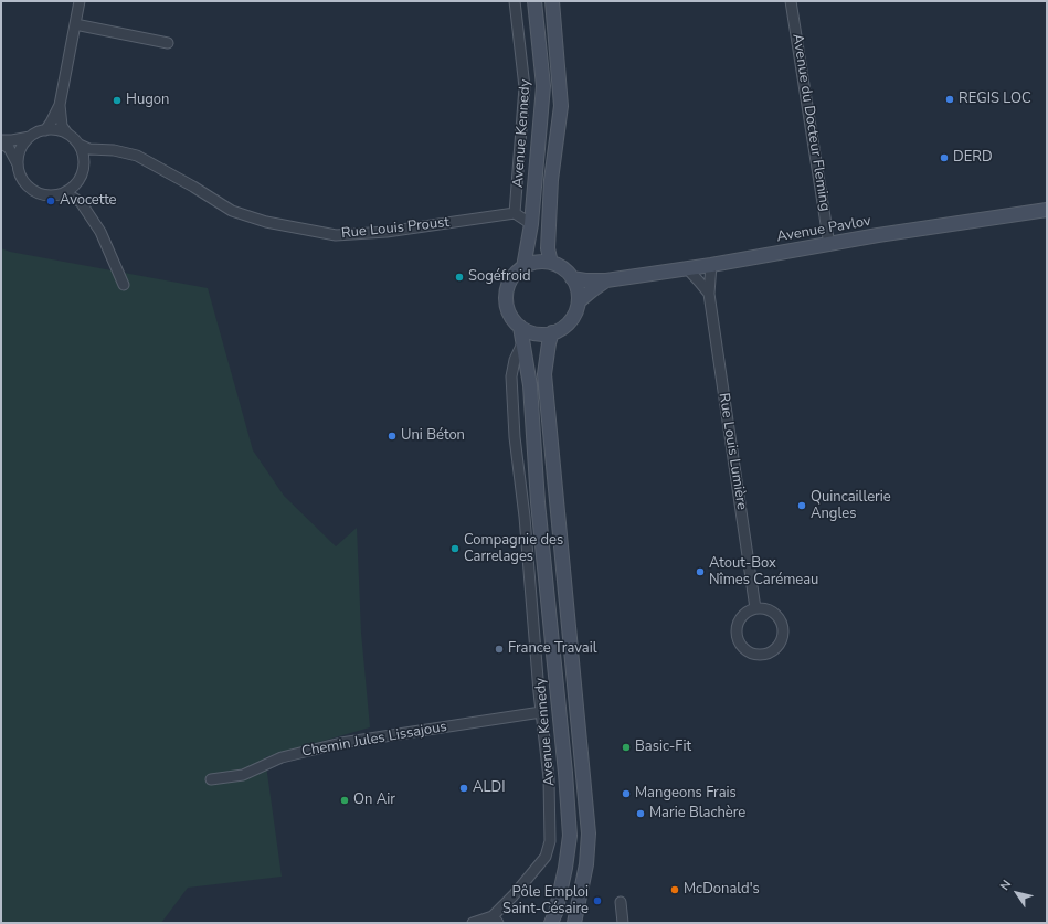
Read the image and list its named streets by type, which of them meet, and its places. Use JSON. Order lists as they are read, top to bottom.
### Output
{
  "streets": {
    "main road": ["Avenue Kennedy", "Avenue Pavlov"],
    "street": [
      "Avenue du Docteur Fleming",
      "Rue Louis Proust",
      "Rue Louis Lumière",
      "Chemin Jules Lissajous"
    ]
  },
  "crossings": [
    ["Avenue du Docteur Fleming", "Avenue Pavlov"],
    ["Avenue Kennedy", "Avenue Pavlov"],
    ["Avenue Pavlov", "Rue Louis Lumière"]
  ],
  "places": [
    "REGIS LOC",
    "Hugon",
    "DERD",
    "Avocette",
    "Sogéfroid",
    "Uni Béton",
    "Quincaillerie Angles",
    "Compagnie des Carrelages",
    "Atout-Box Nîmes Carémeau",
    "France Travail",
    "Basic-Fit",
    "ALDI",
    "Mangeons Frais",
    "On Air",
    "Marie Blachère",
    "McDonald's",
    "Pôle Emploi Saint-Césaire"
  ],
  "north": "top left"
}
